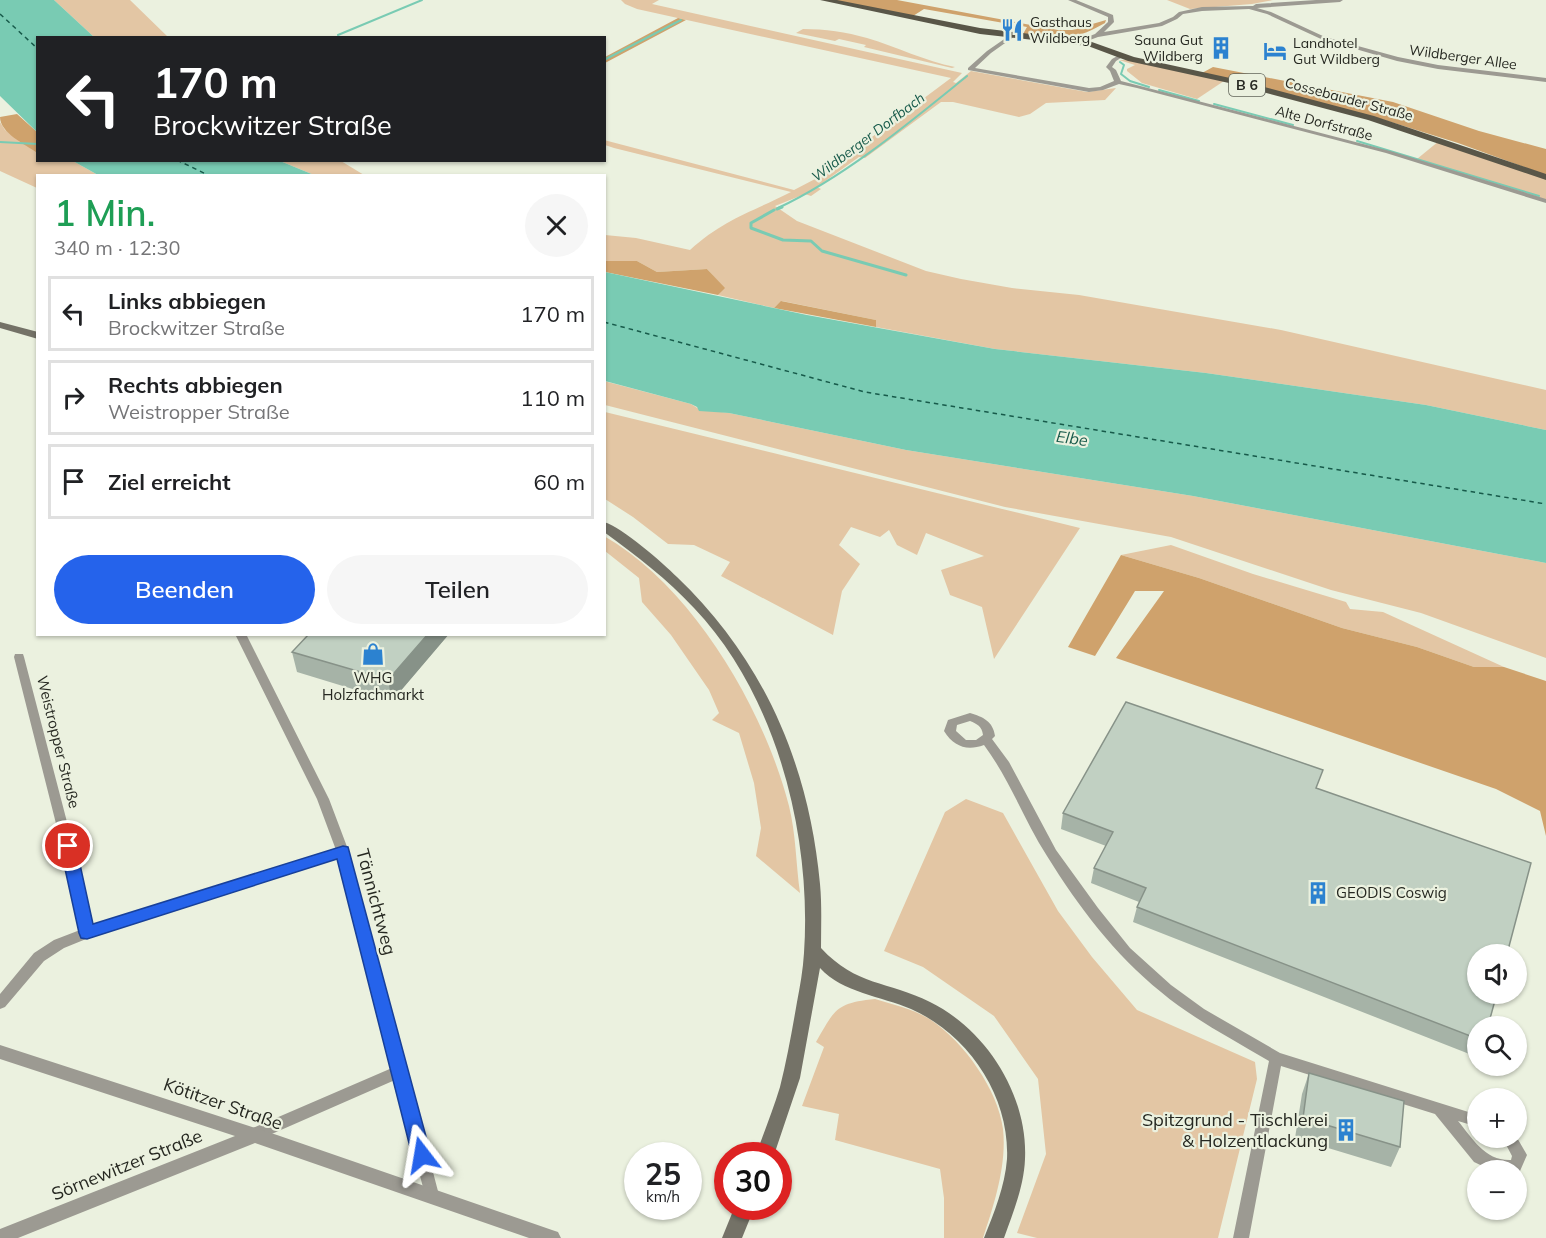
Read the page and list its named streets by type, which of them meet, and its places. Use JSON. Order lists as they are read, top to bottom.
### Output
{
  "streets": {
    "main road": ["B 6", "Cossebauder Straße"],
    "street": [
      "Wildberger Allee",
      "Alte Dorfstraße",
      "Weistropper Straße",
      "Tännichtweg",
      "Kötitzer Straße",
      "Sörnewitzer Straße"
    ]
  },
  "crossings": [
    ["Tännichtweg", "Kötitzer Straße"],
    ["Tännichtweg", "Sörnewitzer Straße"],
    ["Kötitzer Straße", "Sörnewitzer Straße"]
  ],
  "water": ["Wildberger Dorfbach", "Elbe"],
  "places": {
    "restaurant": ["Gasthaus Wildberg"],
    "building": ["Sauna Gut Wildberg", "GEODIS Coswig", "Spitzgrund - Tischlerei & Holzentlackung"],
    "hotel": ["Landhotel Gut Wildberg"],
    "shop": ["WHG Holzfachmarkt"]
  },
  "page": {
    "turn": ["170 m", "Brockwitzer Straße"],
    "heading": ["1 Min.", "340 m · 12:30"],
    "list": [
      {
        "name": "Links abbiegen",
        "note": "Brockwitzer Straße",
        "value": "170 m"
      },
      {
        "name": "Rechts abbiegen",
        "note": "Weistropper Straße",
        "value": "110 m"
      },
      {
        "name": "Ziel erreicht",
        "value": "60 m"
      }
    ],
    "buttons": ["Beenden", "Teilen"],
    "map_buttons": ["+", "−"],
    "speed": "25 km/h",
    "limit": "30"
  }
}
